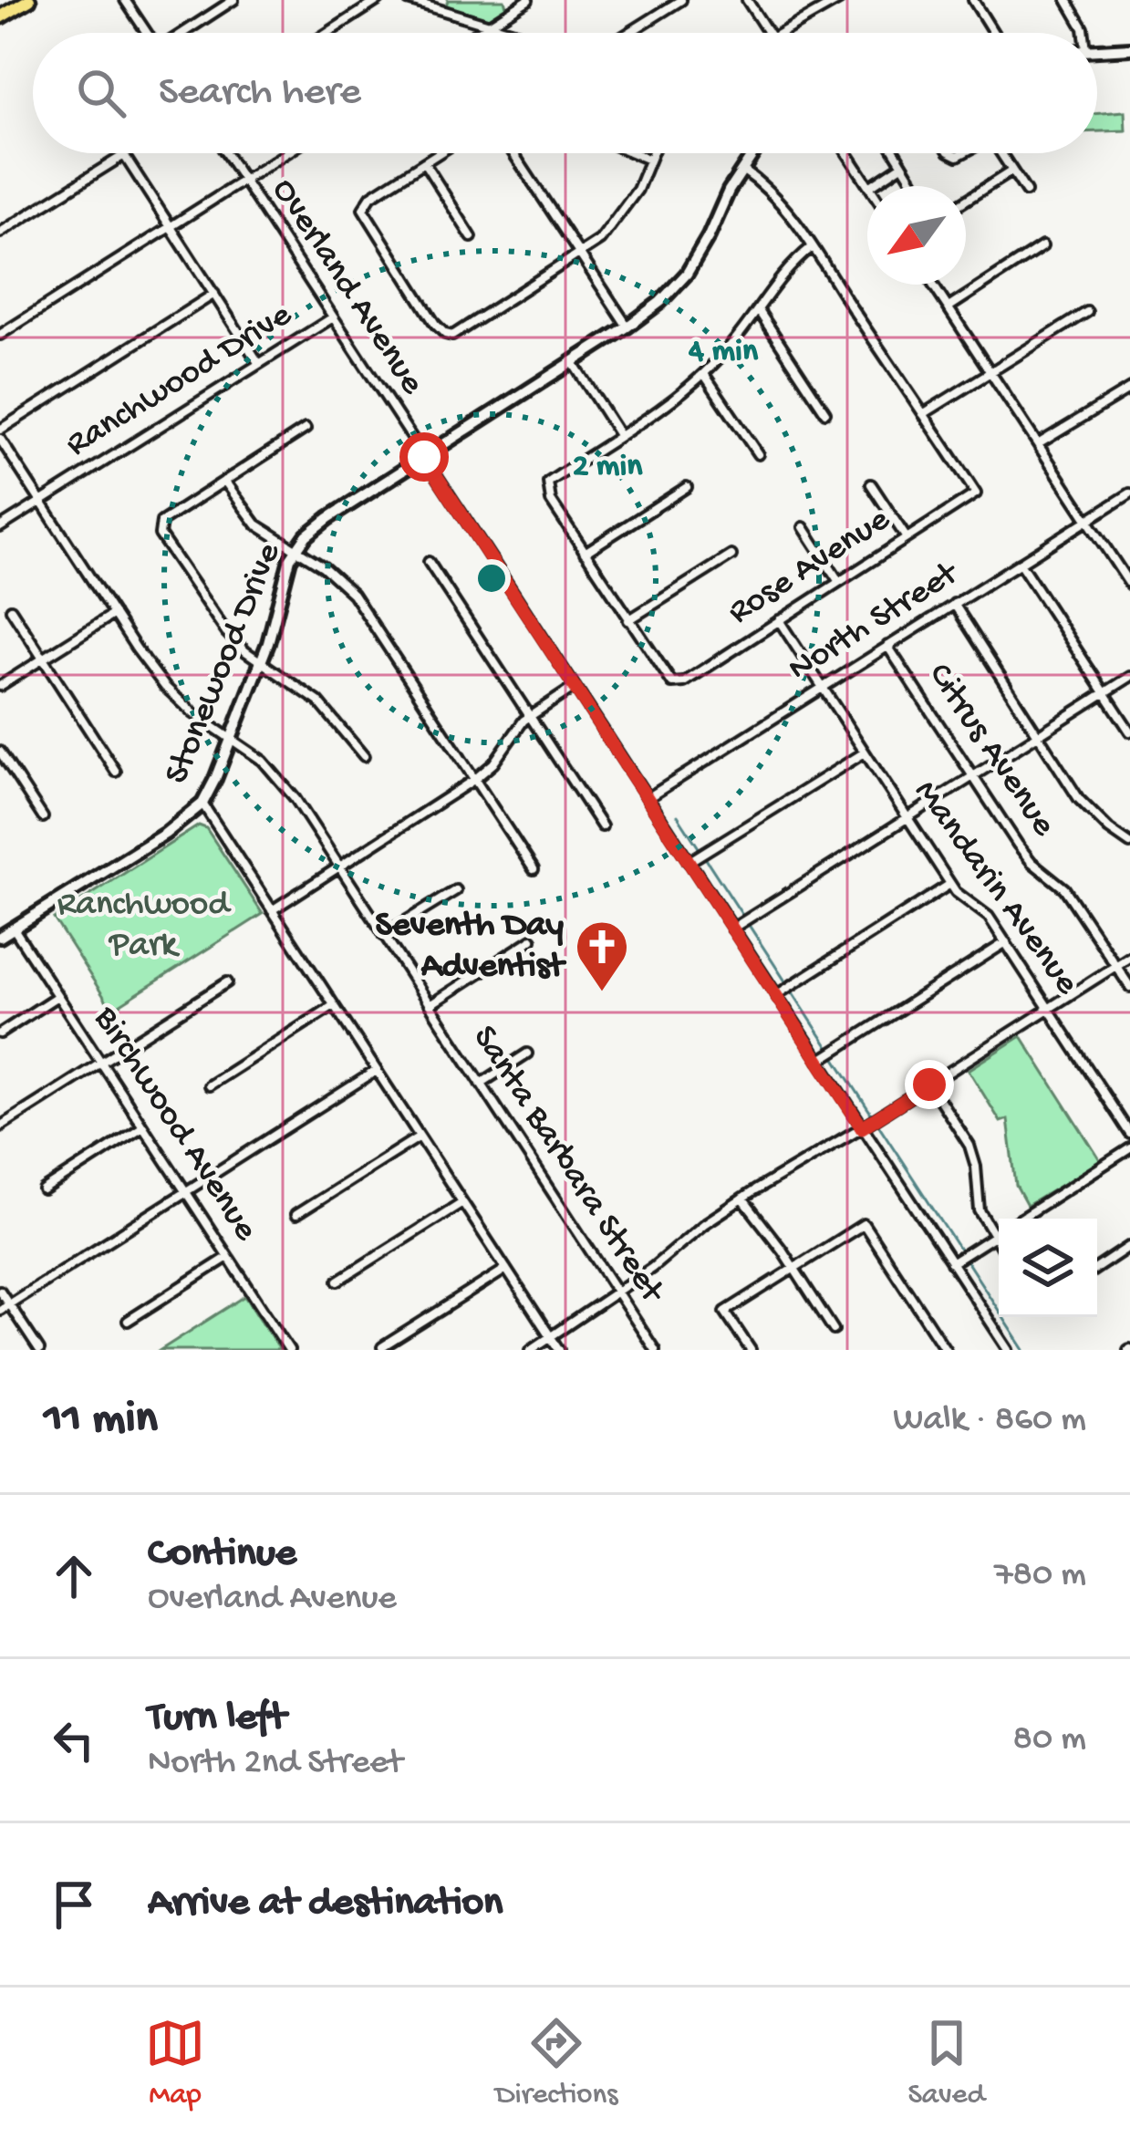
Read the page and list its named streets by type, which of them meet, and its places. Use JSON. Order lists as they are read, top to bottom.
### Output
{
  "streets": {
    "street": [
      "Overland Avenue",
      "Ranchwood Drive",
      "Rose Avenue",
      "North Street",
      "Stonewood Drive",
      "Citrus Avenue",
      "Mandarin Avenue",
      "Birchwood Avenue",
      "Santa Barbara Street"
    ]
  },
  "crossings": [
    ["Overland Avenue", "Ranchwood Drive"],
    ["Overland Avenue", "North Street"],
    ["Overland Avenue", "Stonewood Drive"],
    ["Ranchwood Drive", "Santa Barbara Street"],
    ["Rose Avenue", "Mandarin Avenue"],
    ["North Street", "Citrus Avenue"],
    ["North Street", "Mandarin Avenue"],
    ["Stonewood Drive", "Birchwood Avenue"],
    ["Stonewood Drive", "Santa Barbara Street"]
  ],
  "parks": ["Ranchwood Park"],
  "places": {
    "church": ["Seventh Day Adventist"]
  },
  "north": "bottom left",
  "page": {
    "search": "Search here",
    "heading": ["11 min", "Walk · 860 m"],
    "list": [
      ["Continue", "Overland Avenue", "780 m"],
      ["Turn left", "North 2nd Street", "80 m"],
      "Arrive at destination"
    ],
    "nav": ["Map", "Directions", "Saved"]
  },
  "rings": ["4 min", "2 min"]
}
